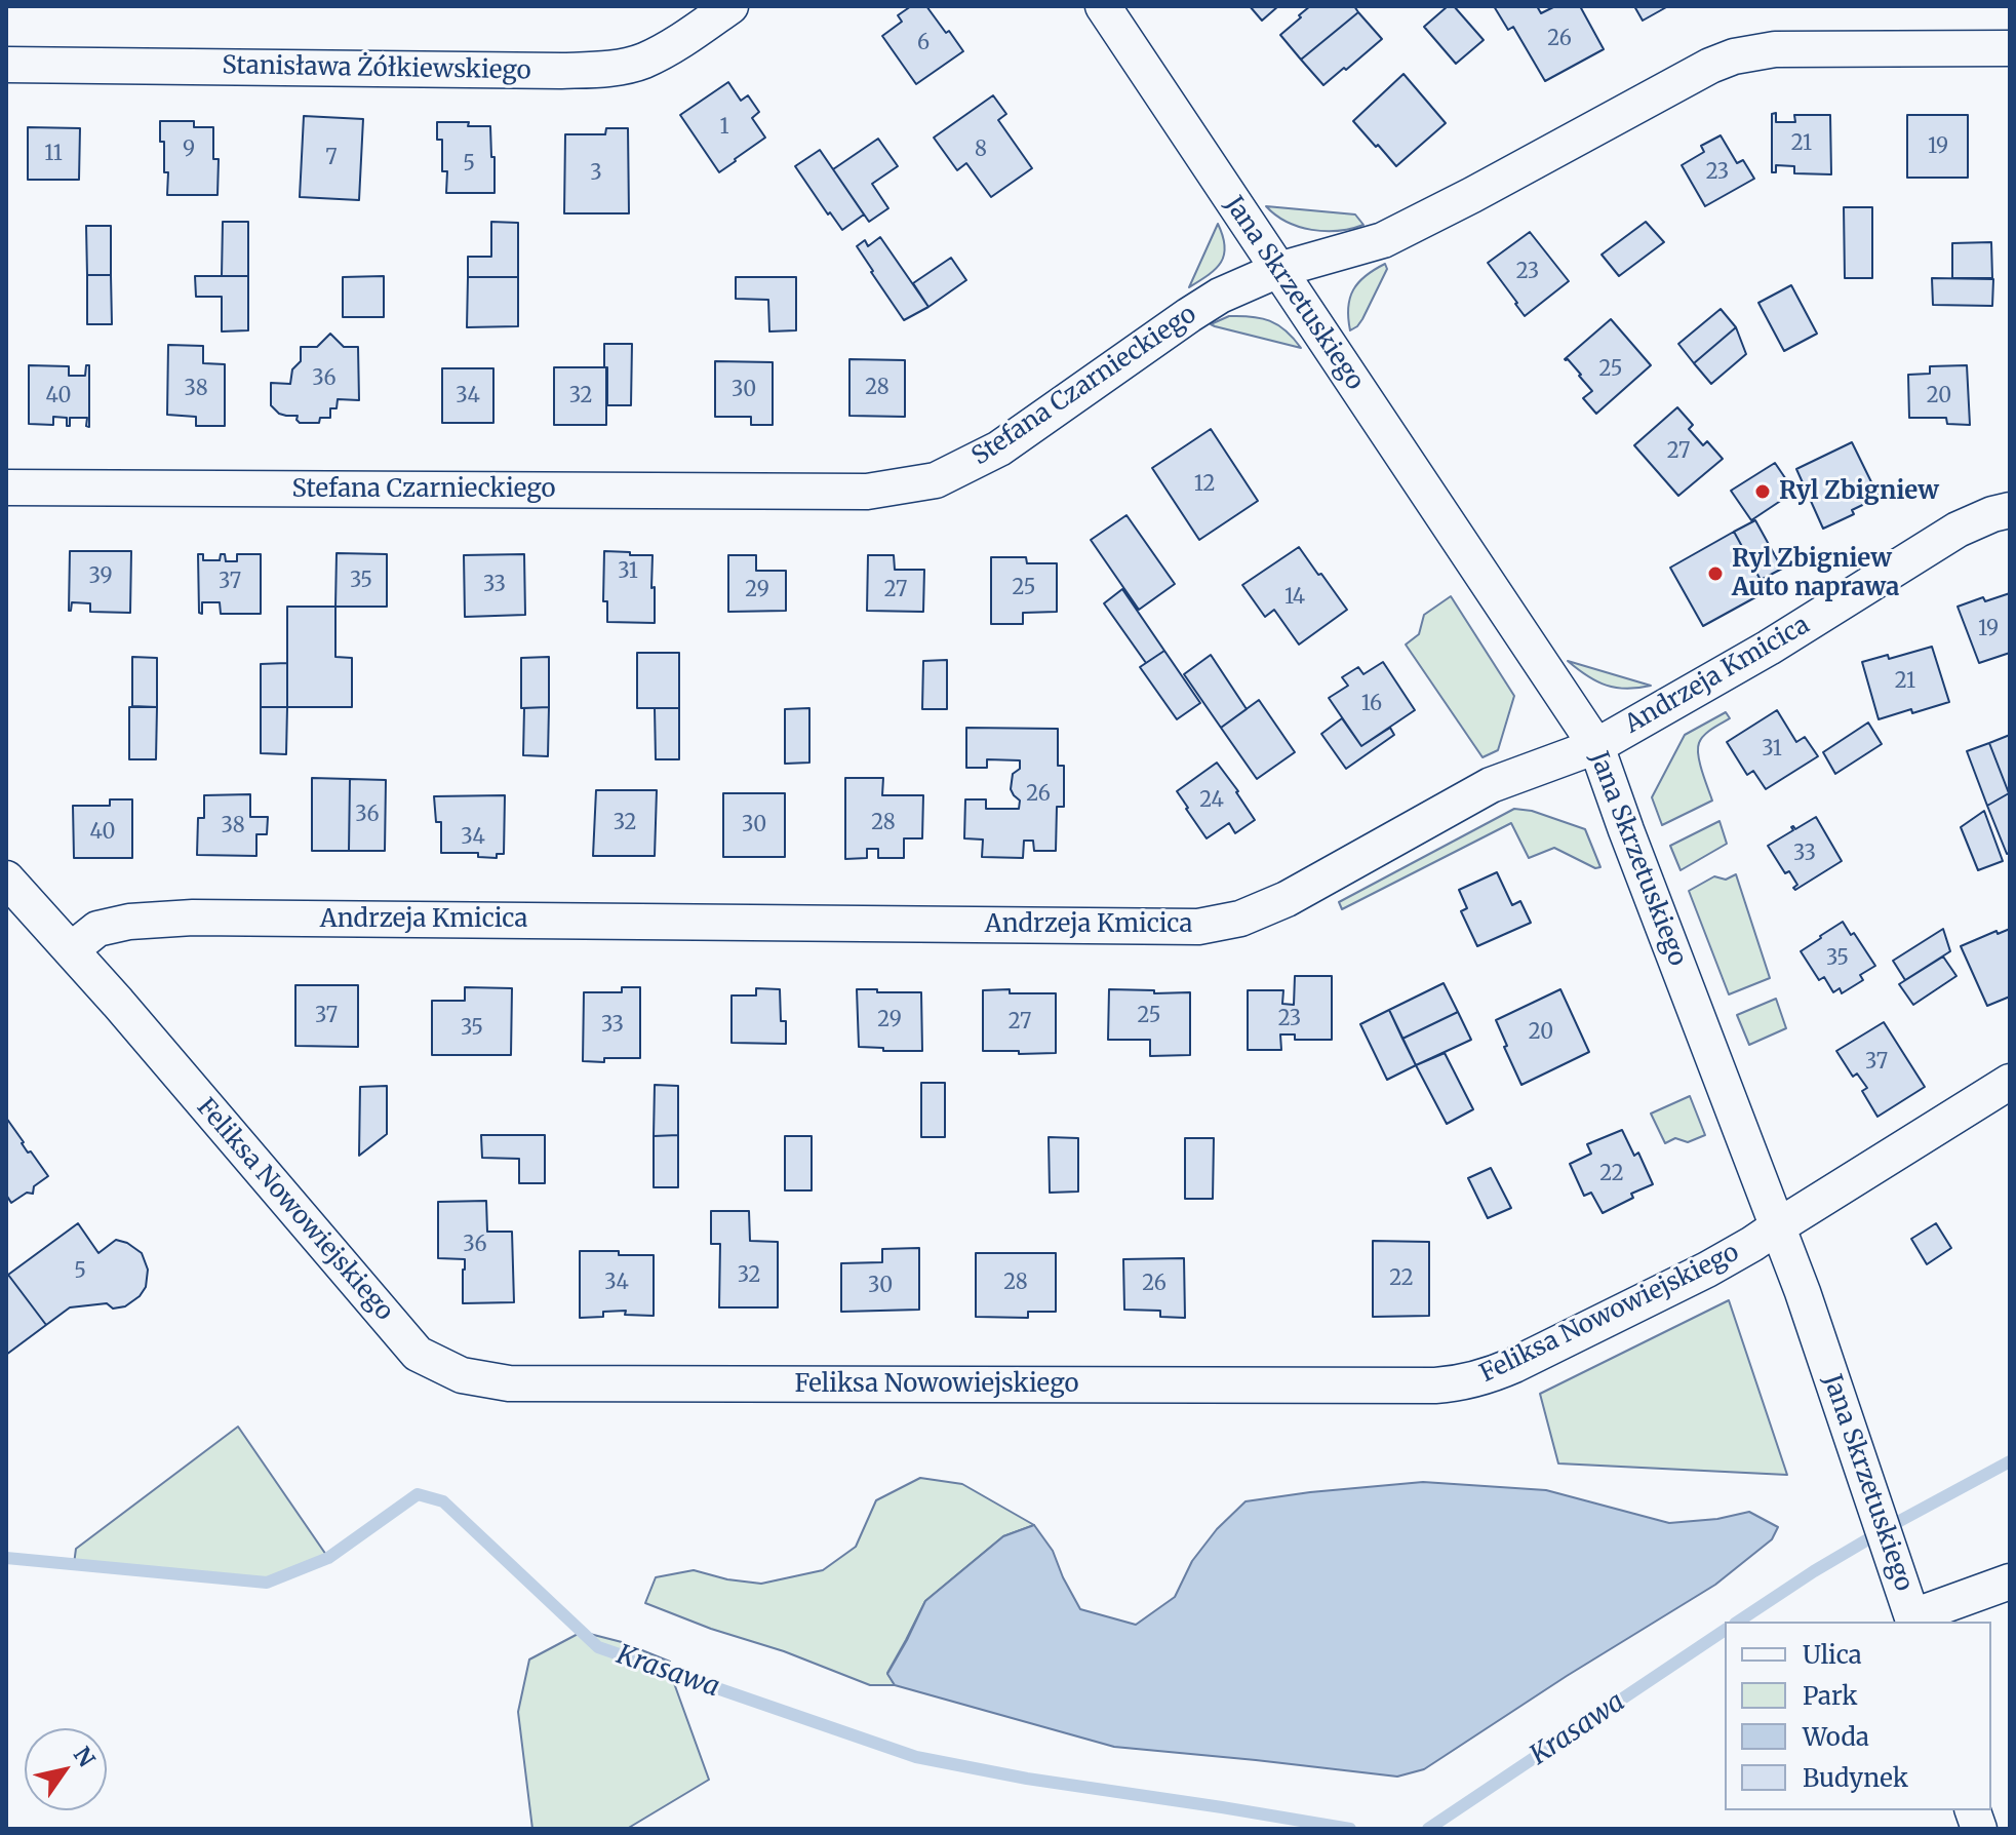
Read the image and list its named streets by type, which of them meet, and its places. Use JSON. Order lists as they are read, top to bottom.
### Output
{
  "streets": {
    "street": [
      "Stanisława Żółkiewskiego",
      "Jana Skrzetuskiego",
      "Stefana Czarnieckiego",
      "Andrzeja Kmicica",
      "Feliksa Nowowiejskiego"
    ]
  },
  "crossings": [
    ["Jana Skrzetuskiego", "Stefana Czarnieckiego"],
    ["Jana Skrzetuskiego", "Andrzeja Kmicica"],
    ["Jana Skrzetuskiego", "Feliksa Nowowiejskiego"],
    ["Andrzeja Kmicica", "Feliksa Nowowiejskiego"]
  ],
  "water": ["Krasawa"],
  "places": ["Ryl Zbigniew", "Ryl Zbigniew Auto naprawa"],
  "house_numbers": [
    "26",
    "6",
    "1",
    "21",
    "19",
    "9",
    "8",
    "11",
    "7",
    "5",
    "23",
    "3",
    "23",
    "25",
    "36",
    "28",
    "38",
    "30",
    "40",
    "34",
    "32",
    "20",
    "27",
    "12",
    "31",
    "39",
    "35",
    "37",
    "33",
    "25",
    "29",
    "27",
    "14",
    "19",
    "21",
    "16",
    "31",
    "26",
    "24",
    "36",
    "32",
    "28",
    "30",
    "38",
    "40",
    "34",
    "33",
    "35",
    "37",
    "25",
    "23",
    "29",
    "27",
    "33",
    "35",
    "20",
    "37",
    "22",
    "36",
    "5",
    "32",
    "22",
    "34",
    "28",
    "26",
    "30"
  ],
  "legend": [
    "Ulica",
    "Park",
    "Woda",
    "Budynek"
  ],
  "north": "top right"
}
